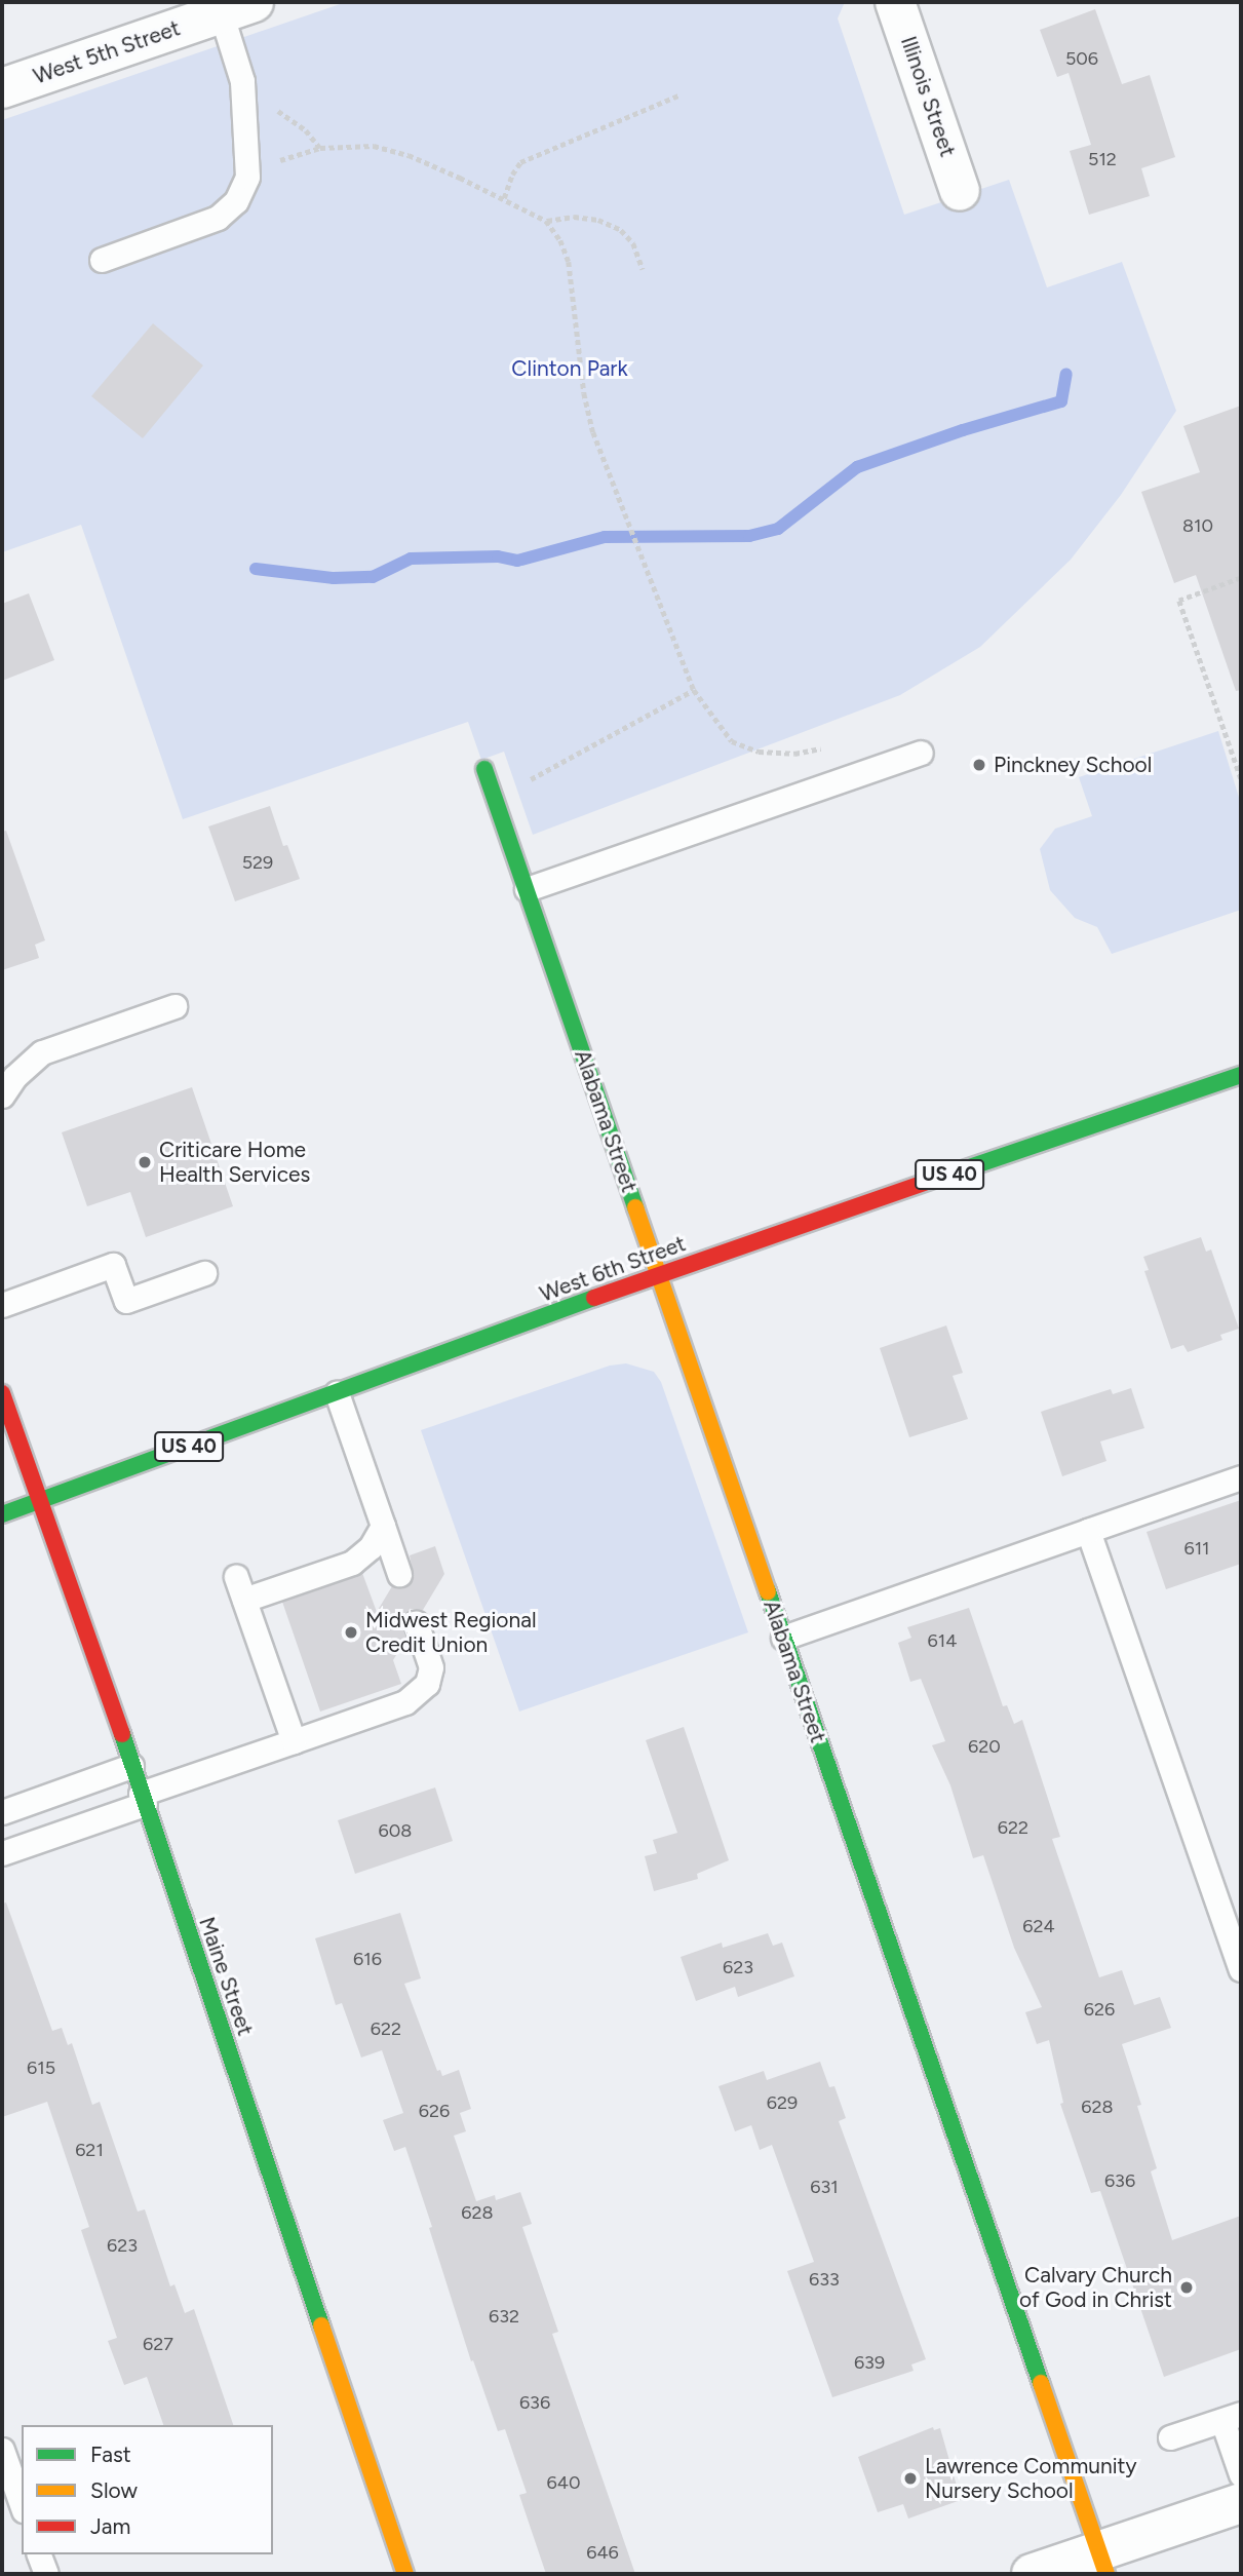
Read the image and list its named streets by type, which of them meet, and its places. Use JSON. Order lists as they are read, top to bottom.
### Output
{
  "streets": {
    "main road": [
      "Alabama Street",
      "US 40",
      "West 6th Street",
      "Maine Street"
    ],
    "street": ["West 5th Street", "Illinois Street"]
  },
  "crossings": [
    ["Alabama Street", "West 6th Street"],
    ["West 6th Street", "Maine Street"]
  ],
  "parks": ["Clinton Park"],
  "places": [
    "Pinckney School",
    "Criticare Home Health Services",
    "Midwest Regional Credit Union",
    "Calvary Church of God in Christ",
    "Lawrence Community Nursery School"
  ],
  "house_numbers": [
    "506",
    "512",
    "810",
    "529",
    "611",
    "614",
    "620",
    "622",
    "608",
    "624",
    "616",
    "623",
    "626",
    "622",
    "615",
    "629",
    "628",
    "626",
    "621",
    "636",
    "631",
    "628",
    "623",
    "633",
    "632",
    "627",
    "639",
    "636",
    "640",
    "646"
  ],
  "legend": ["Fast", "Slow", "Jam"]
}
